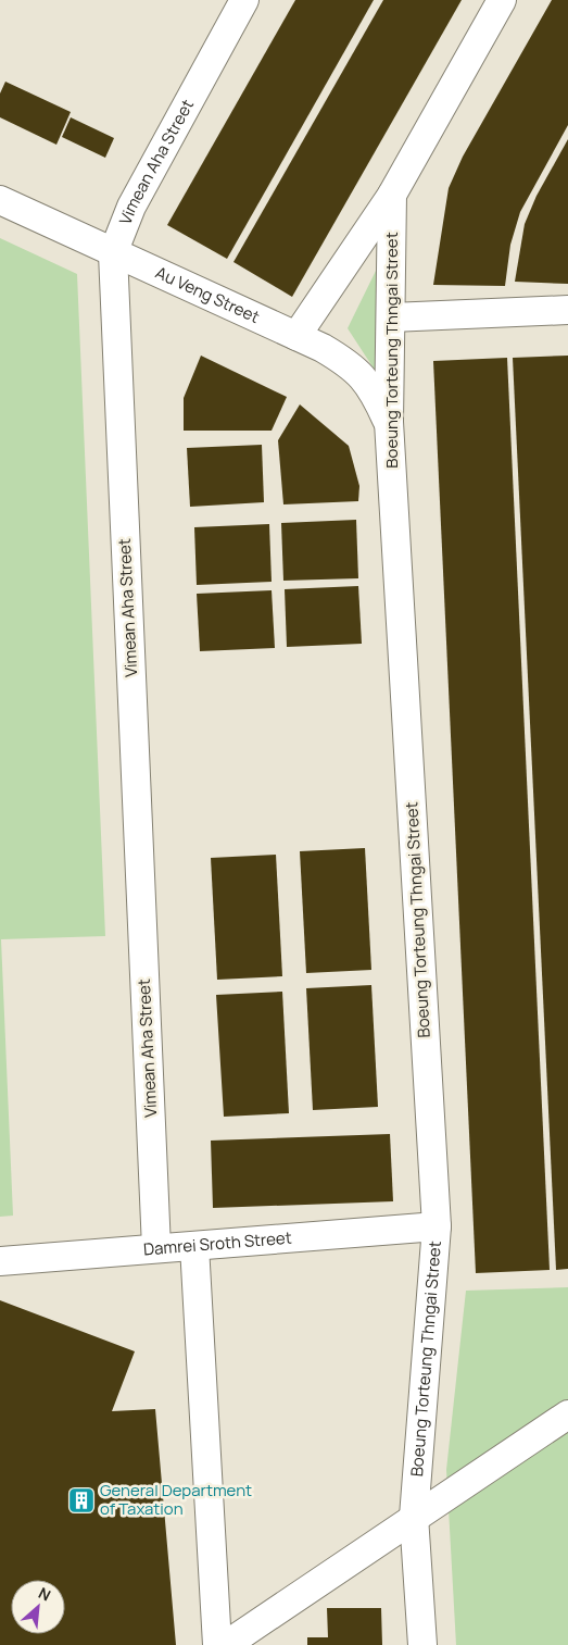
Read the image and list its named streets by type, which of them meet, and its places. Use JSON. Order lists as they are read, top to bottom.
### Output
{
  "streets": {
    "street": [
      "Vimean Aha Street",
      "Au Veng Street",
      "Boeung Torteung Thngai Street",
      "Damrei Sroth Street"
    ]
  },
  "crossings": [
    ["Vimean Aha Street", "Au Veng Street"],
    ["Vimean Aha Street", "Damrei Sroth Street"],
    ["Au Veng Street", "Boeung Torteung Thngai Street"],
    ["Boeung Torteung Thngai Street", "Damrei Sroth Street"]
  ],
  "places": {
    "building": ["General Department of Taxation"]
  },
  "north": "top right"
}
